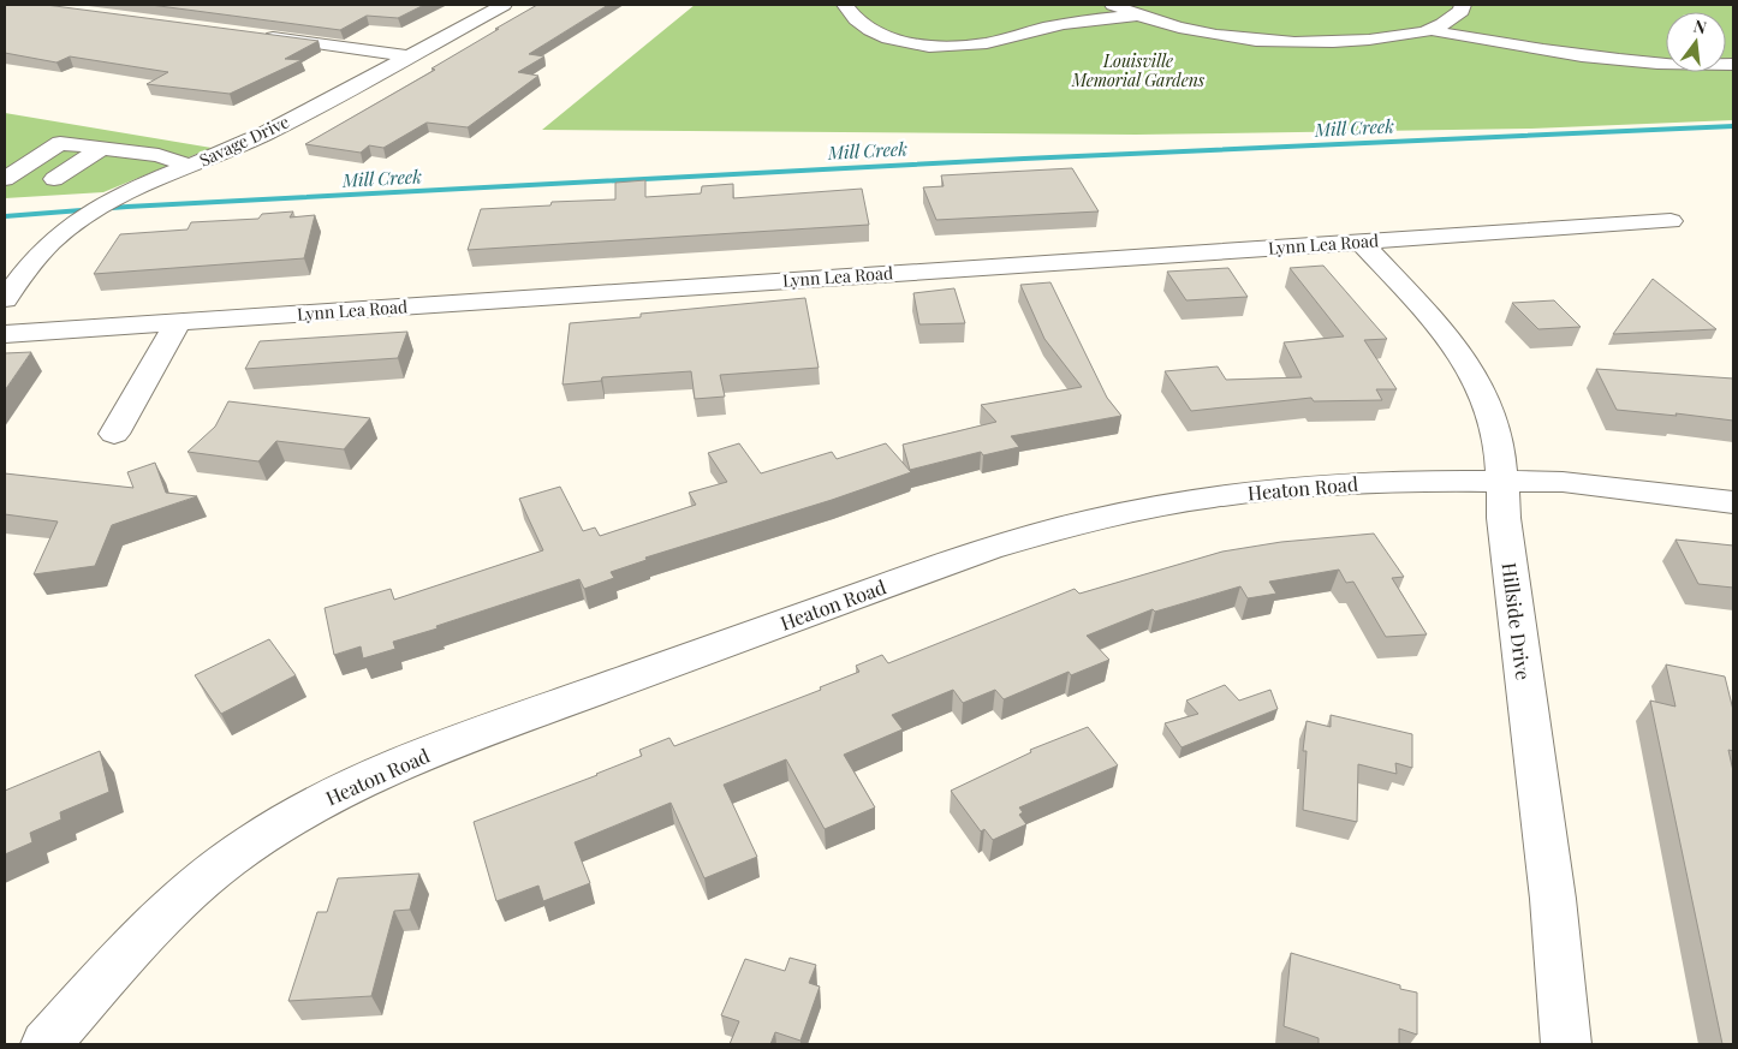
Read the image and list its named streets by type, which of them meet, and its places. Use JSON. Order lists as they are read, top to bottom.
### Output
{
  "streets": {
    "street": [
      "Savage Drive",
      "Lynn Lea Road",
      "Heaton Road",
      "Hillside Drive"
    ]
  },
  "crossings": [
    ["Lynn Lea Road", "Hillside Drive"],
    ["Heaton Road", "Hillside Drive"]
  ],
  "water": ["Mill Creek"],
  "parks": ["Louisville Memorial Gardens"],
  "north": "top"
}
